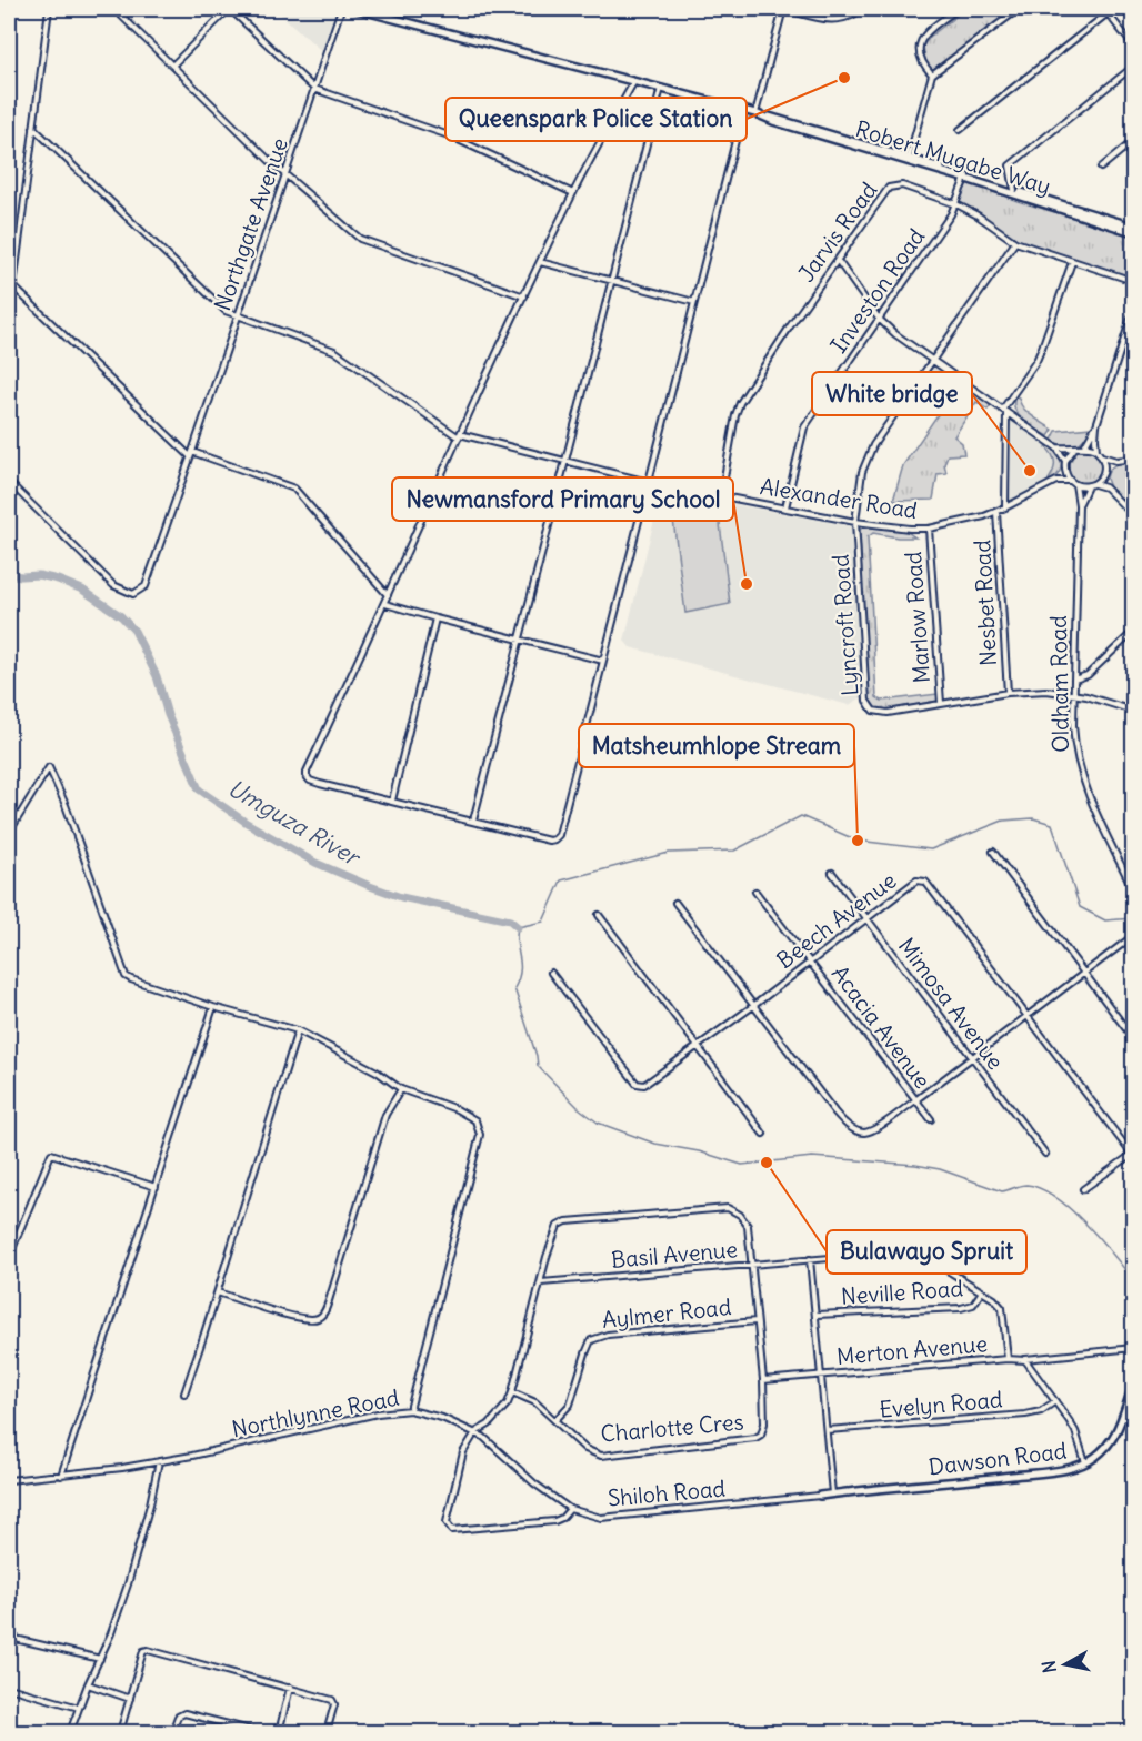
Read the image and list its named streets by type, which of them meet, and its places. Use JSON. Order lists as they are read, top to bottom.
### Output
{
  "streets": {
    "main road": ["Robert Mugabe Way", "Dawson Road"],
    "street": [
      "Northgate Avenue",
      "Jarvis Road",
      "Investon Road",
      "Alexander Road",
      "Nesbet Road",
      "Marlow Road",
      "Lyncroft Road",
      "Oldham Road",
      "Beech Avenue",
      "Mimosa Avenue",
      "Acacia Avenue",
      "Basil Avenue",
      "Neville Road",
      "Aylmer Road",
      "Merton Avenue",
      "Evelyn Road",
      "Northlynne Road",
      "Charlotte Cres",
      "Shiloh Road"
    ]
  },
  "crossings": [
    ["Robert Mugabe Way", "Investon Road"],
    ["Jarvis Road", "Investon Road"],
    ["Jarvis Road", "Alexander Road"],
    ["Investon Road", "Alexander Road"],
    ["Alexander Road", "Nesbet Road"],
    ["Alexander Road", "Marlow Road"],
    ["Alexander Road", "Lyncroft Road"],
    ["Alexander Road", "Oldham Road"],
    ["Marlow Road", "Lyncroft Road"],
    ["Beech Avenue", "Mimosa Avenue"],
    ["Beech Avenue", "Acacia Avenue"],
    ["Basil Avenue", "Neville Road"],
    ["Basil Avenue", "Merton Avenue"],
    ["Basil Avenue", "Charlotte Cres"],
    ["Aylmer Road", "Charlotte Cres"],
    ["Northlynne Road", "Shiloh Road"],
    ["Dawson Road", "Shiloh Road"]
  ],
  "water": ["Umguza River"],
  "places": [
    "Queenspark Police Station",
    "White bridge",
    "Newmansford Primary School",
    "Matsheumhlope Stream",
    "Bulawayo Spruit"
  ],
  "north": "left"
}
